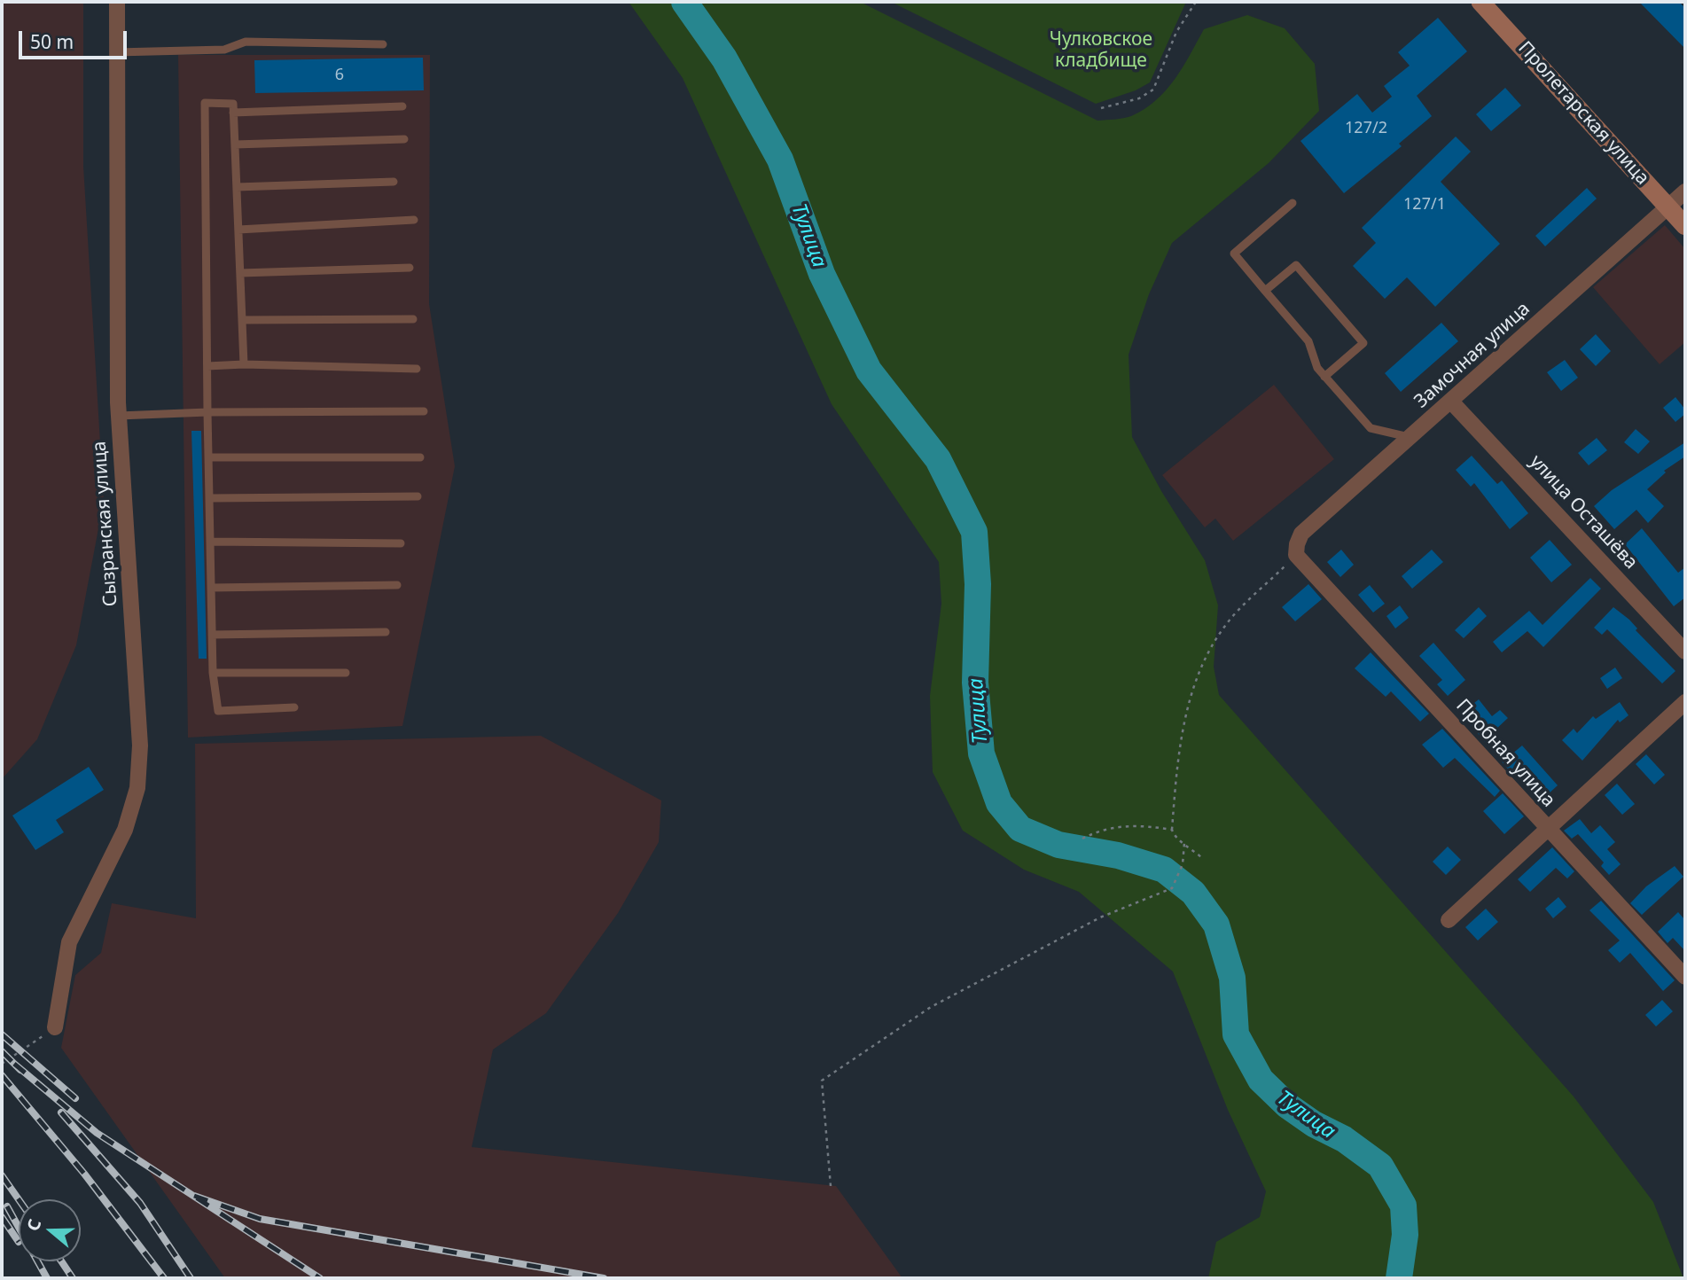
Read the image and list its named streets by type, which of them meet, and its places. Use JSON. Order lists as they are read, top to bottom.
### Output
{
  "streets": {
    "street": [
      "Пролетарская улица",
      "Замочная улица",
      "улица Осташёва",
      "Сызранская улица",
      "Пробная улица"
    ]
  },
  "crossings": [
    ["Пролетарская улица", "Замочная улица"],
    ["Замочная улица", "улица Осташёва"],
    ["Замочная улица", "Пробная улица"]
  ],
  "water": ["Тулица"],
  "parks": ["Чулковское кладбище"],
  "house_numbers": ["6", "127/2", "127/1"],
  "scale_bar": "50 m",
  "north": "left"
}
